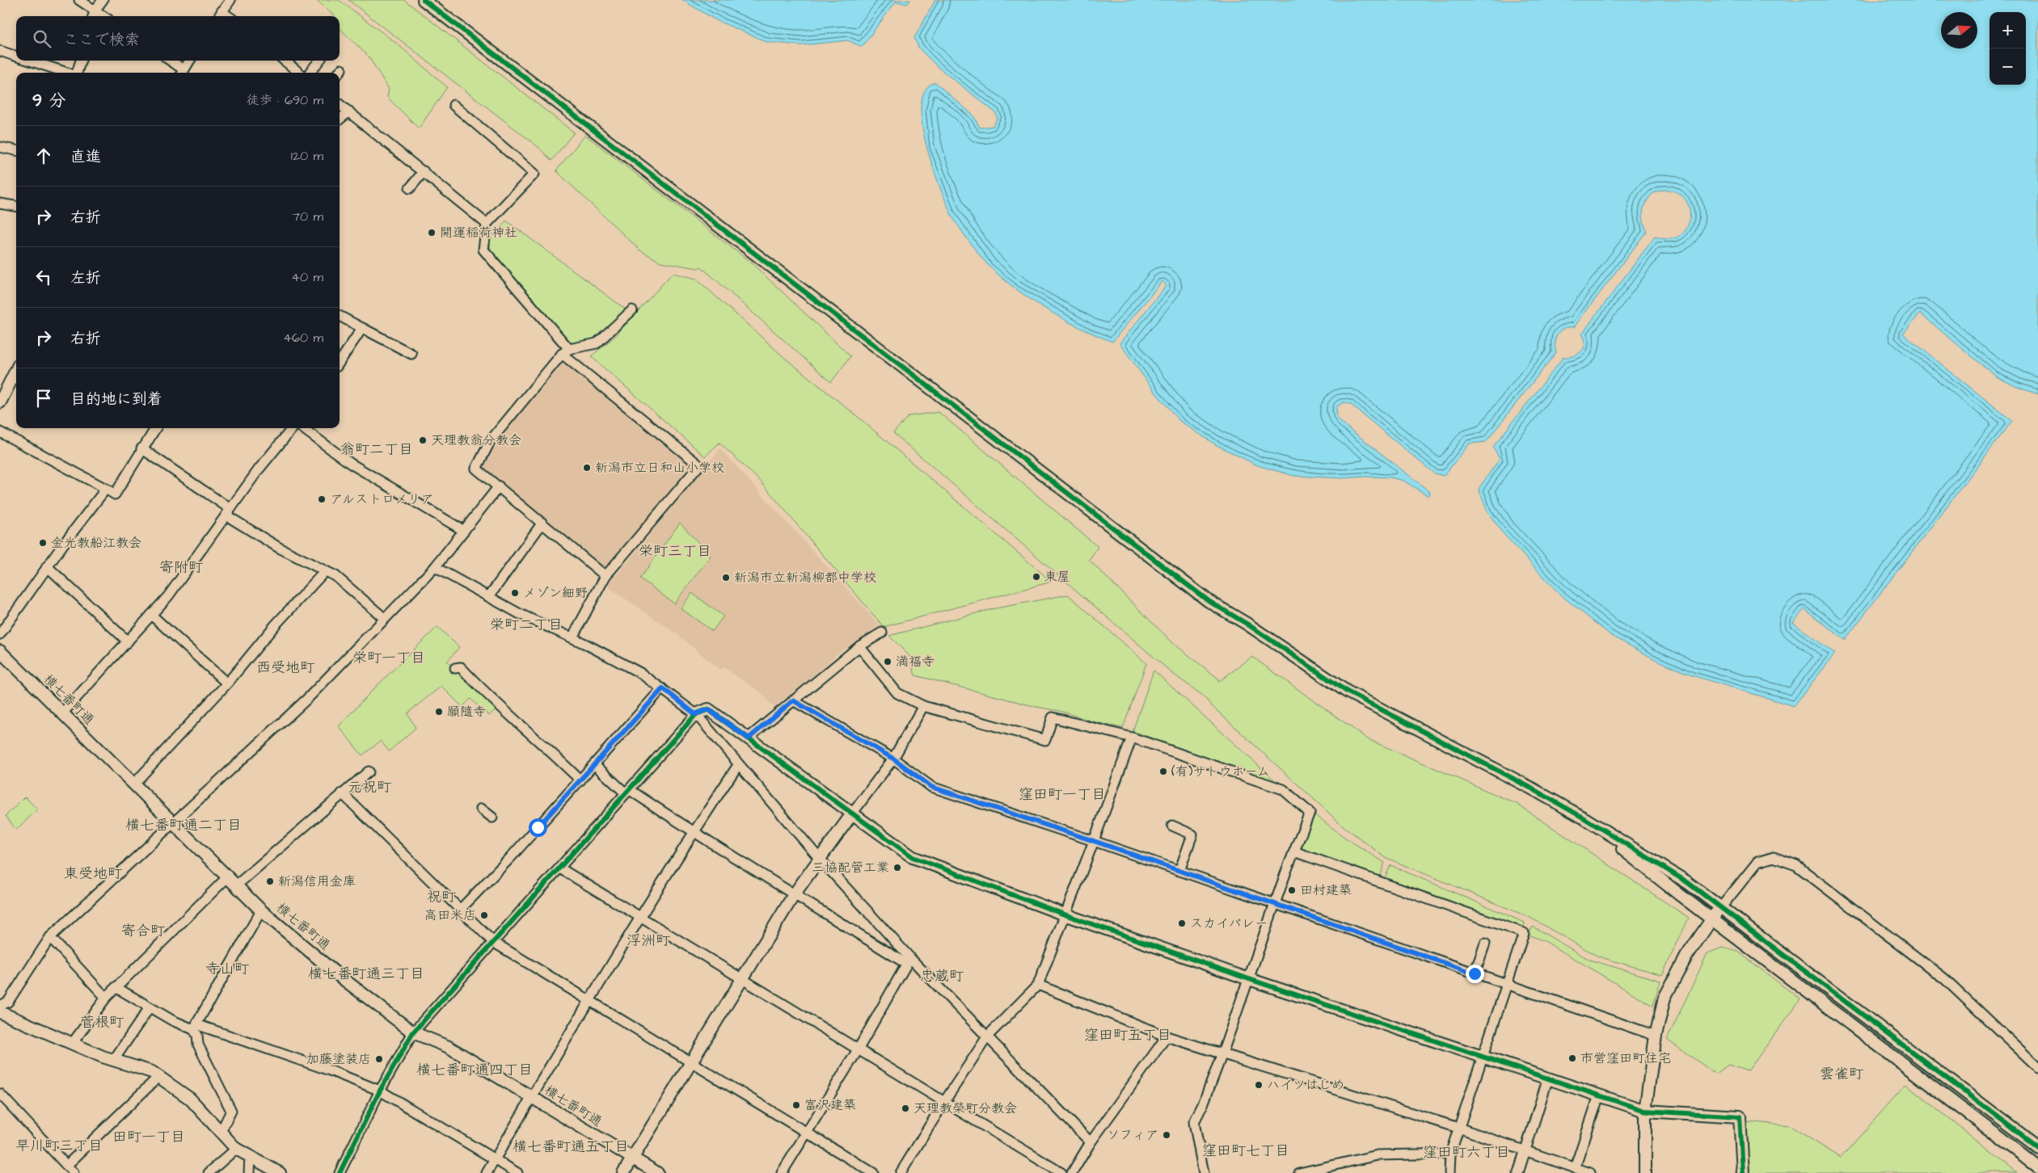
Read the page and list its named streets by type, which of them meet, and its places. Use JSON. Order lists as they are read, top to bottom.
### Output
{
  "streets": {
    "street": ["横七番町通"]
  },
  "districts": [
    "翁町二丁目",
    "栄町三丁目",
    "寄附町",
    "栄町二丁目",
    "栄町一丁目",
    "西受地町",
    "元祝町",
    "窪田町一丁目",
    "横七番町通二丁目",
    "東受地町",
    "祝町",
    "寄合町",
    "浮洲町",
    "寺山町",
    "横七番町通三丁目",
    "忠蔵町",
    "菅根町",
    "窪田町五丁目",
    "横七番町通四丁目",
    "雲雀町",
    "田町一丁目",
    "早川町三丁目",
    "横七番町通五丁目",
    "窪田町七丁目",
    "窪田町六丁目"
  ],
  "places": [
    "開運稲荷神社",
    "天理教翁分教会",
    "新潟市立日和山小学校",
    "アルストロメリア",
    "金光教船江教会",
    "東屋",
    "新潟市立新潟柳都中学校",
    "メゾン細野",
    "満福寺",
    "願隨寺",
    "(有)サトウホーム",
    "三協配管工業",
    "新潟信用金庫",
    "田村建築",
    "高田米店",
    "スカイバレー",
    "市営窪田町住宅",
    "加藤塗装店",
    "ハイツはじめ",
    "富沢建築",
    "天理教榮町分教会",
    "ソフィア"
  ],
  "north": "right",
  "page": {
    "map_buttons": ["+", "−"],
    "search": "ここで検索",
    "heading": ["9 分", "徒歩 · 690 m"],
    "list": [
      ["直進", "120 m"],
      ["右折", "70 m"],
      ["左折", "40 m"],
      ["右折", "460 m"],
      "目的地に到着"
    ]
  }
}
